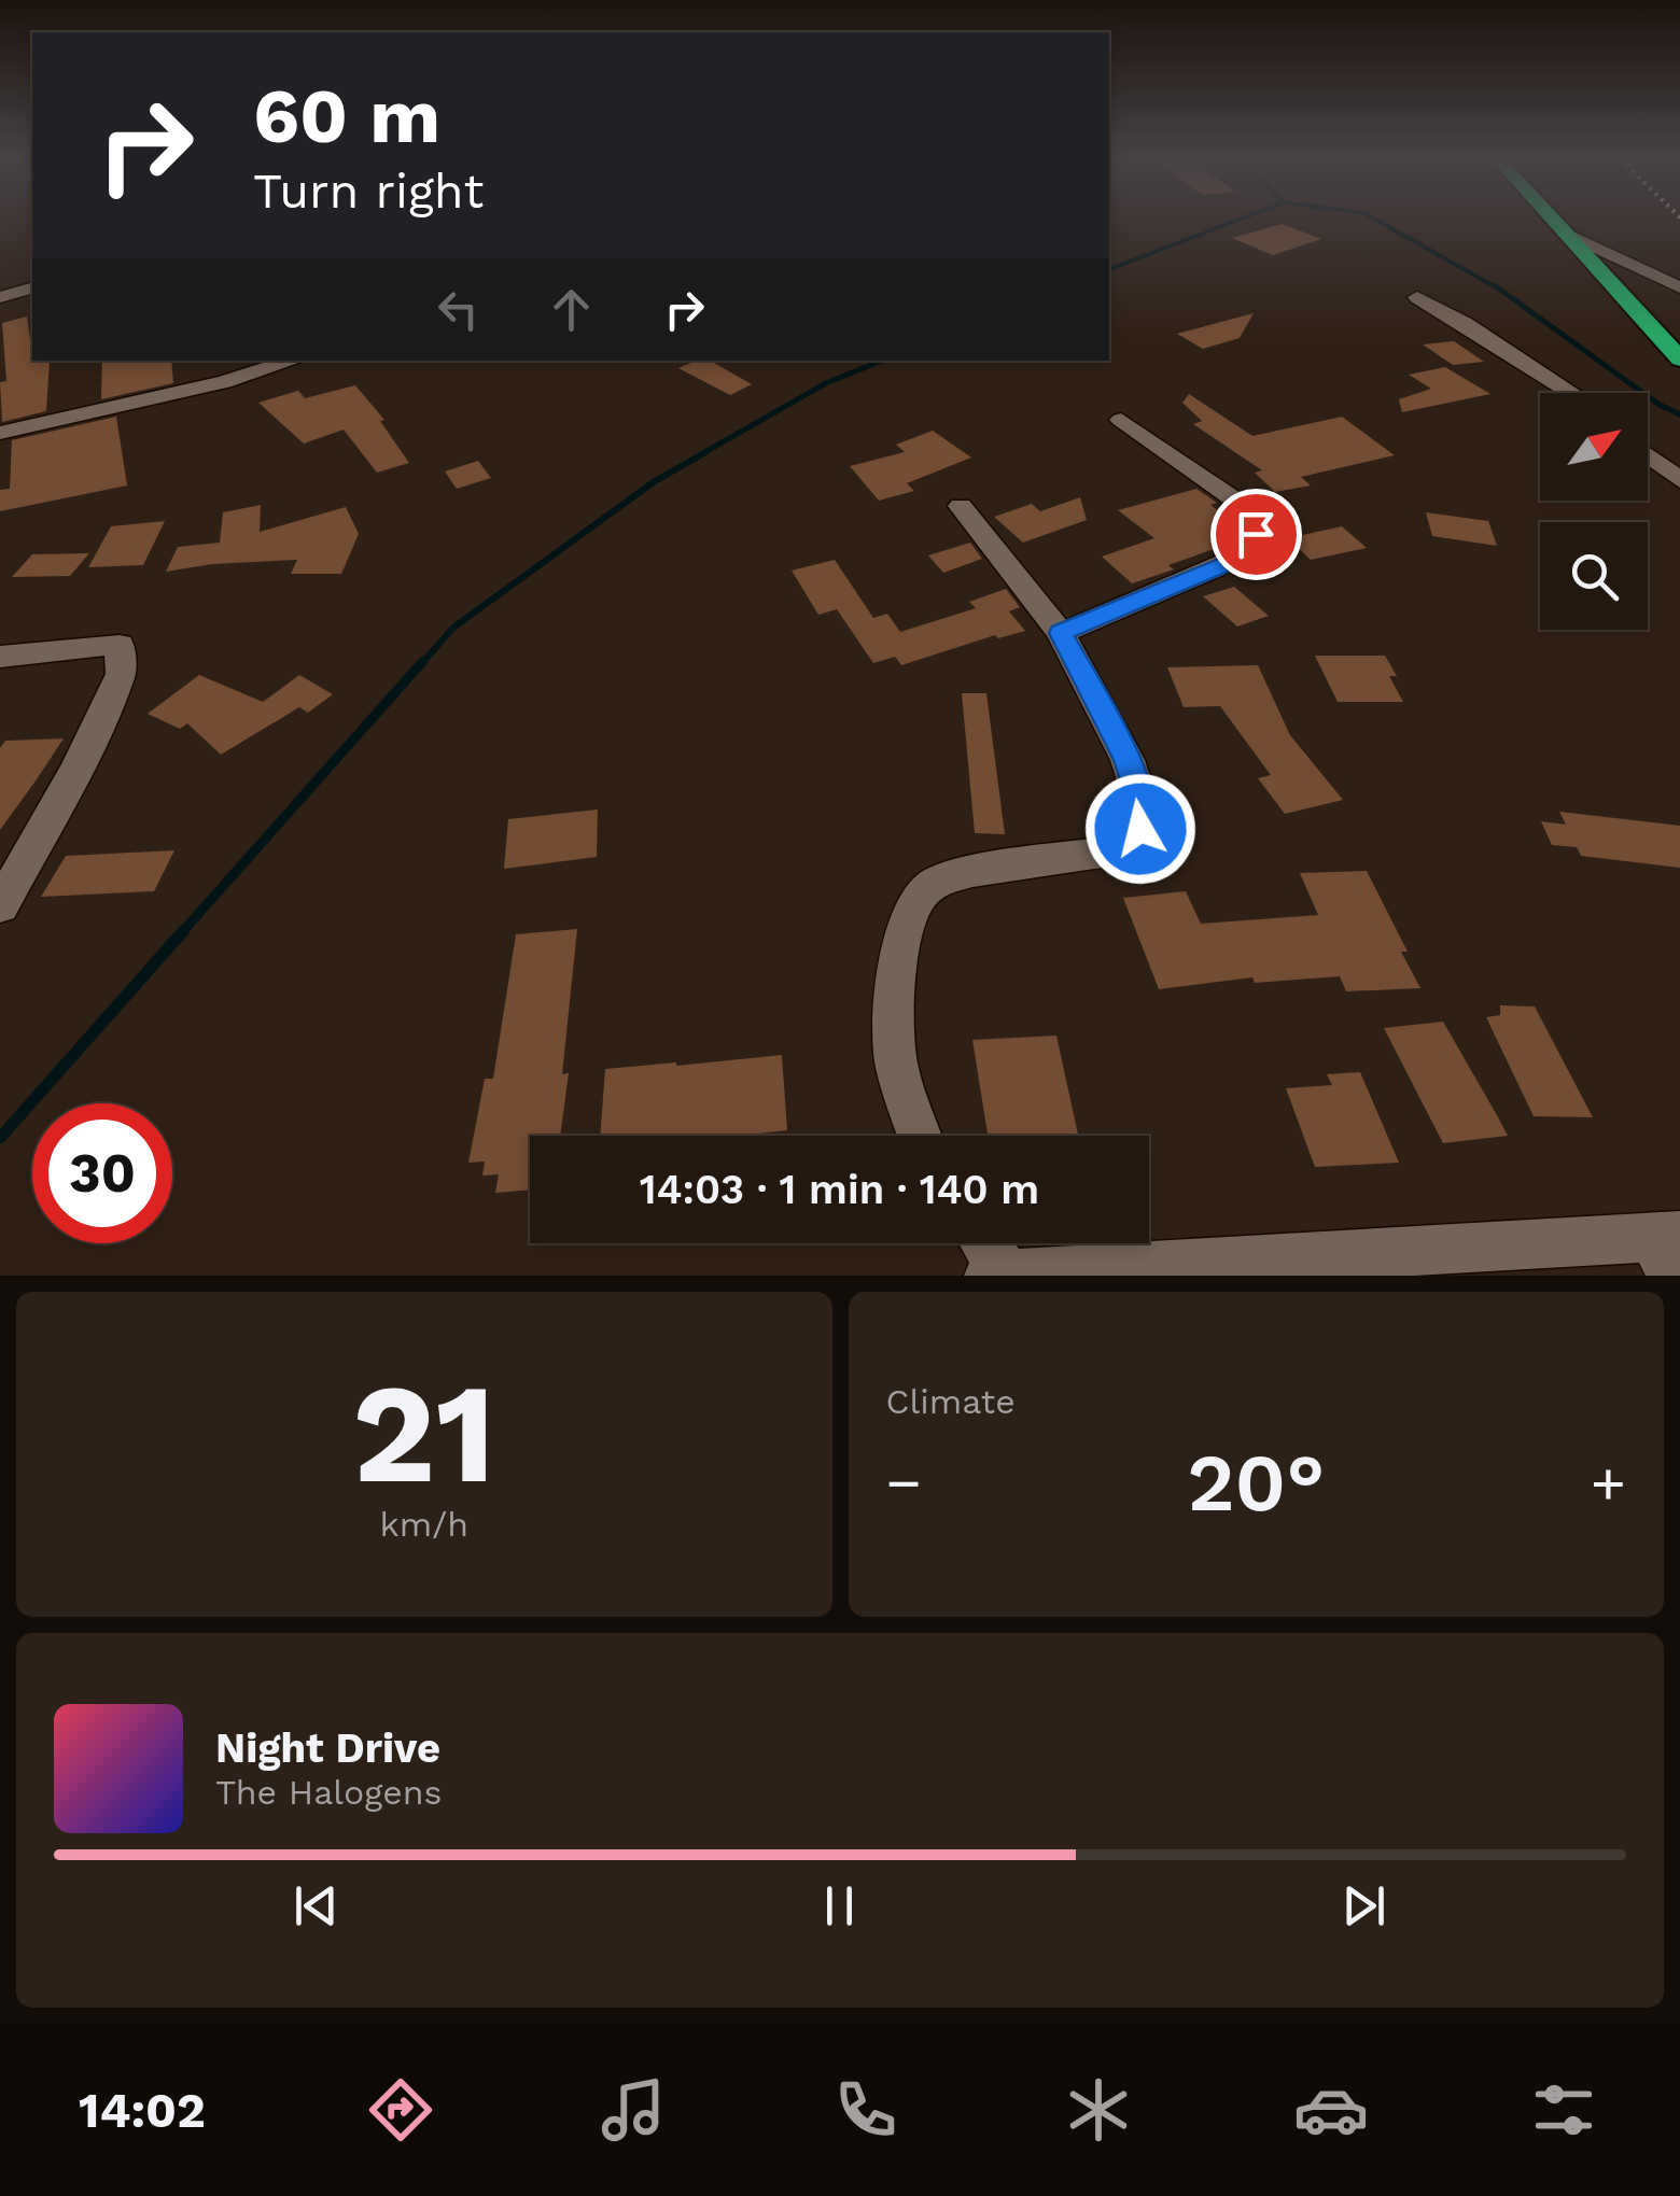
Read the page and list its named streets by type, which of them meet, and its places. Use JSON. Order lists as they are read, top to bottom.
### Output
{
  "north": "top right",
  "page": {
    "turn": ["60 m", "Turn right"],
    "limit": "30",
    "trip": "14:03 · 1 min · 140 m",
    "tile": [
      ["21", "km/h"],
      "Climate"
    ],
    "heat": ["−", "20°", "+"],
    "song": ["Night Drive", "The Halogens"],
    "tabs": "14:02"
  }
}
